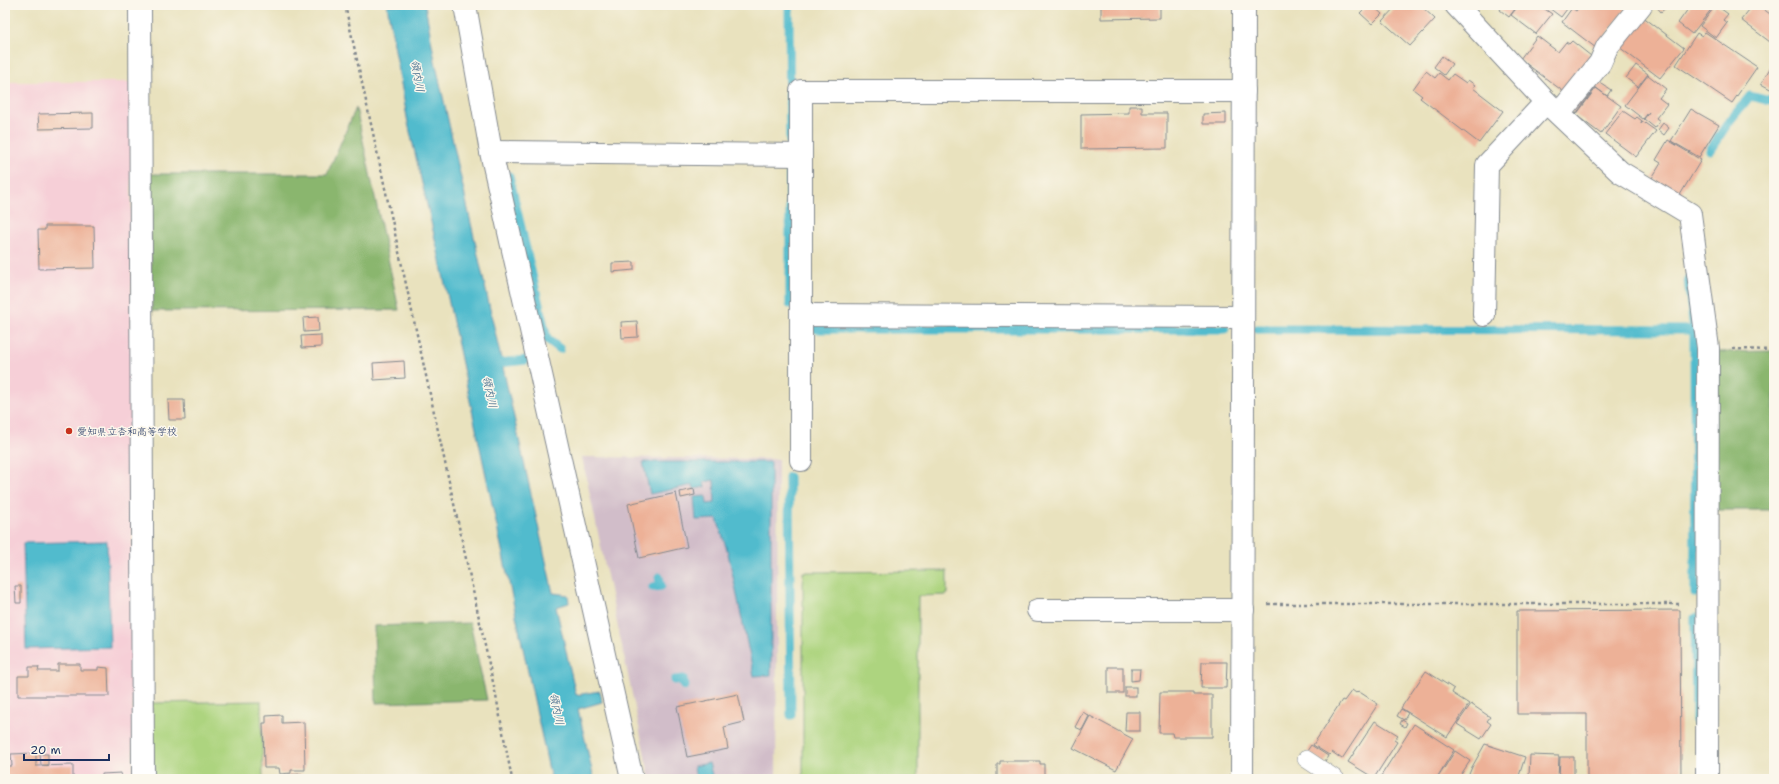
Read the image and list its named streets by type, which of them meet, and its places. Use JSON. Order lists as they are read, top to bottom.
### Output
{
  "water": ["領内川"],
  "places": ["愛知県立杏和高等学校"],
  "scale_bar": "20 m"
}
